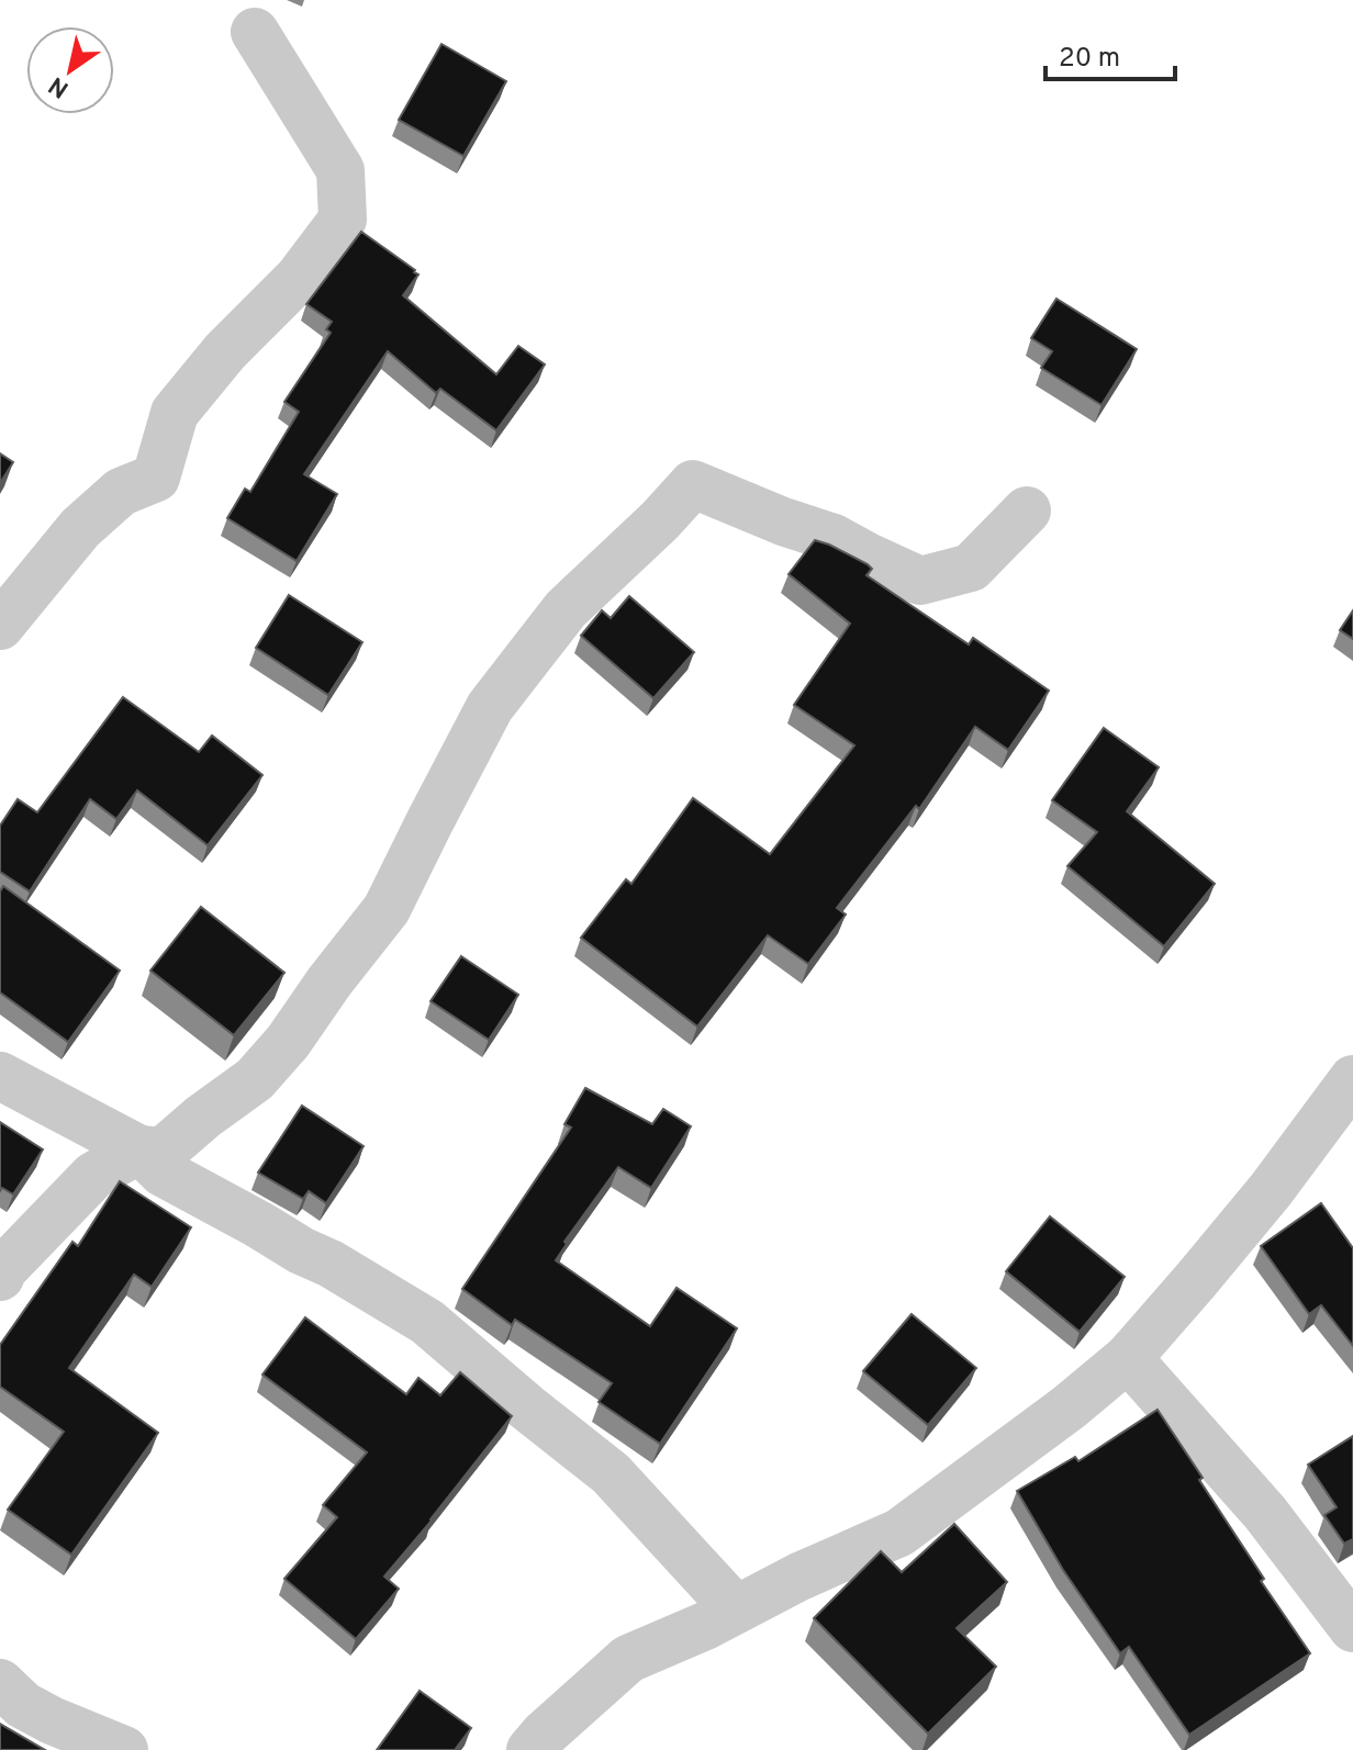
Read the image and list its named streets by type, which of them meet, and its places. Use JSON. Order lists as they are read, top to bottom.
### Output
{
  "scale_bar": "20 m",
  "north": "bottom left"
}
